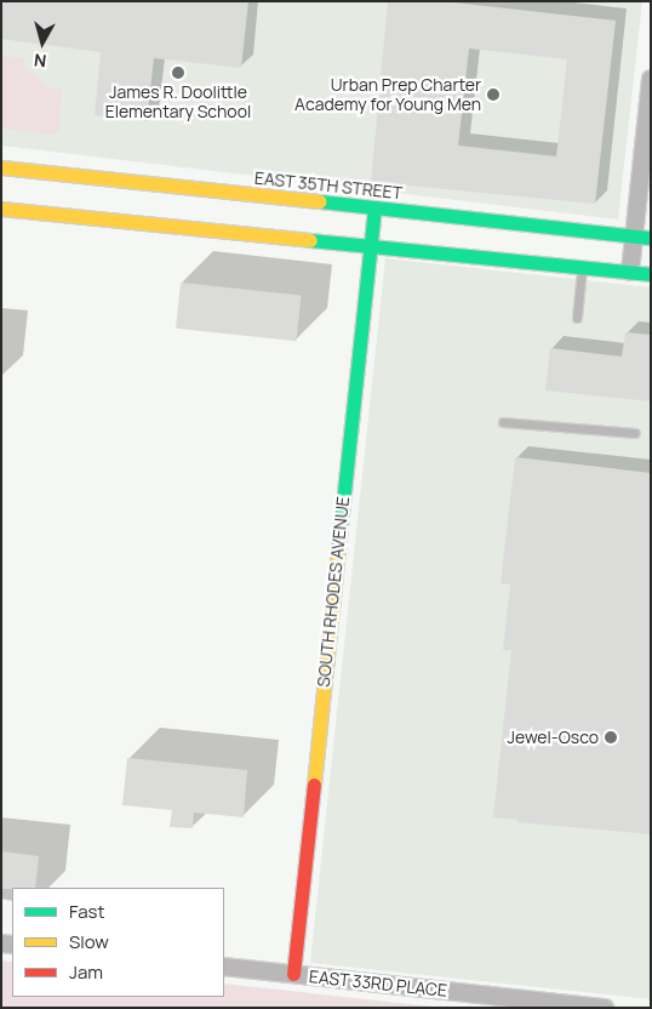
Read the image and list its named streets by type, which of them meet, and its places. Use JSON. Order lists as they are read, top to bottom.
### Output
{
  "streets": {
    "main road": ["EAST 35TH STREET", "SOUTH RHODES AVENUE"],
    "street": ["EAST 33RD PLACE"]
  },
  "crossings": [
    ["EAST 35TH STREET", "SOUTH RHODES AVENUE"],
    ["SOUTH RHODES AVENUE", "EAST 33RD PLACE"]
  ],
  "places": ["James R. Doolittle Elementary School", "Urban Prep Charter Academy for Young Men", "Jewel-Osco"],
  "legend": ["Fast", "Slow", "Jam"],
  "north": "bottom"
}
